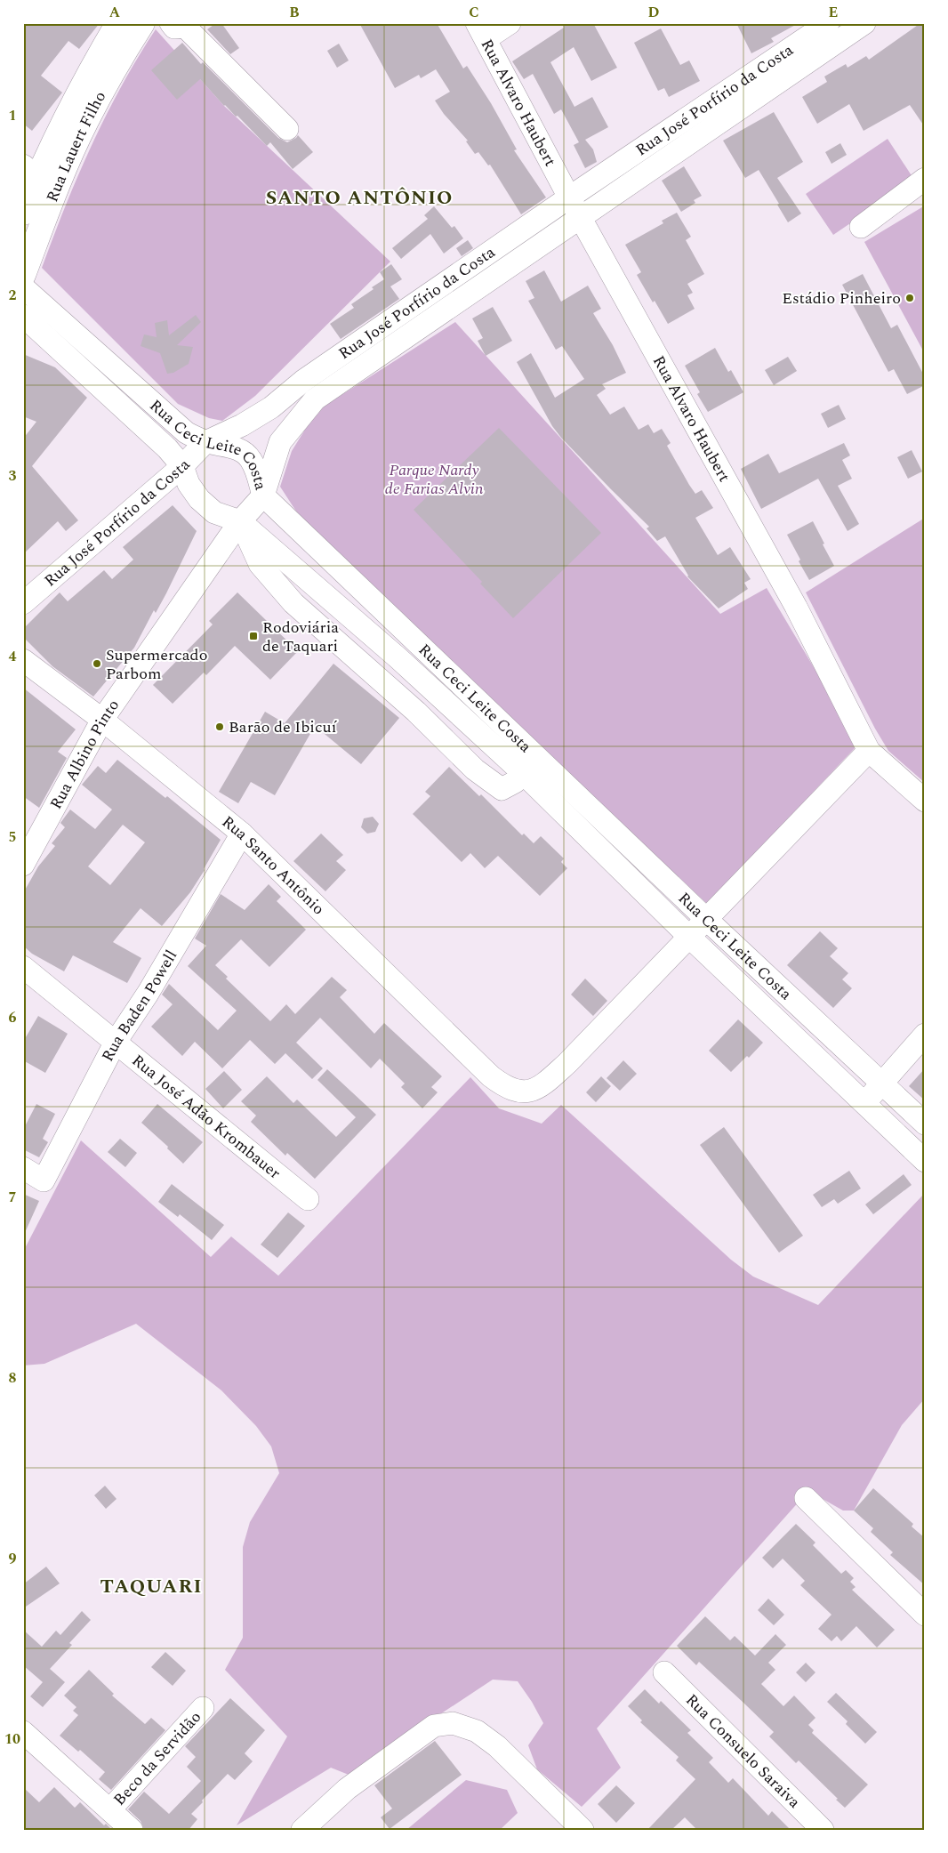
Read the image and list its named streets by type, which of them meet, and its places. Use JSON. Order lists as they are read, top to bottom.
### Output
{
  "streets": {
    "main road": ["Rua Lauert Filho"],
    "street": [
      "Rua José Porfírio da Costa",
      "Rua Alvaro Haubert",
      "Rua Ceci Leite Costa",
      "Rua Albino Pinto",
      "Rua Santo Antônio",
      "Rua Baden Powell",
      "Rua José Adão Krombauer",
      "Rua Consuelo Saraiva",
      "Beco da Servidão"
    ]
  },
  "crossings": [
    ["Rua José Porfírio da Costa", "Rua Alvaro Haubert"],
    ["Rua José Porfírio da Costa", "Rua Ceci Leite Costa"],
    ["Rua José Porfírio da Costa", "Rua Albino Pinto"],
    ["Rua Ceci Leite Costa", "Rua Albino Pinto"],
    ["Rua Ceci Leite Costa", "Rua Santo Antônio"],
    ["Rua Albino Pinto", "Rua Santo Antônio"],
    ["Rua Santo Antônio", "Rua Baden Powell"],
    ["Rua Baden Powell", "Rua José Adão Krombauer"]
  ],
  "districts": ["SANTO ANTÔNIO", "TAQUARI"],
  "parks": ["Parque Nardy de Farias Alvin"],
  "places": {
    "other": ["Estádio Pinheiro", "Supermercado Parbom", "Barão de Ibicuí"],
    "transit": ["Rodoviária de Taquari"]
  },
  "grid": {
    "columns": [
      "A",
      "B",
      "C",
      "D",
      "E"
    ],
    "rows": [
      "1",
      "2",
      "3",
      "4",
      "5",
      "6",
      "7",
      "8",
      "9",
      "10"
    ]
  }
}
